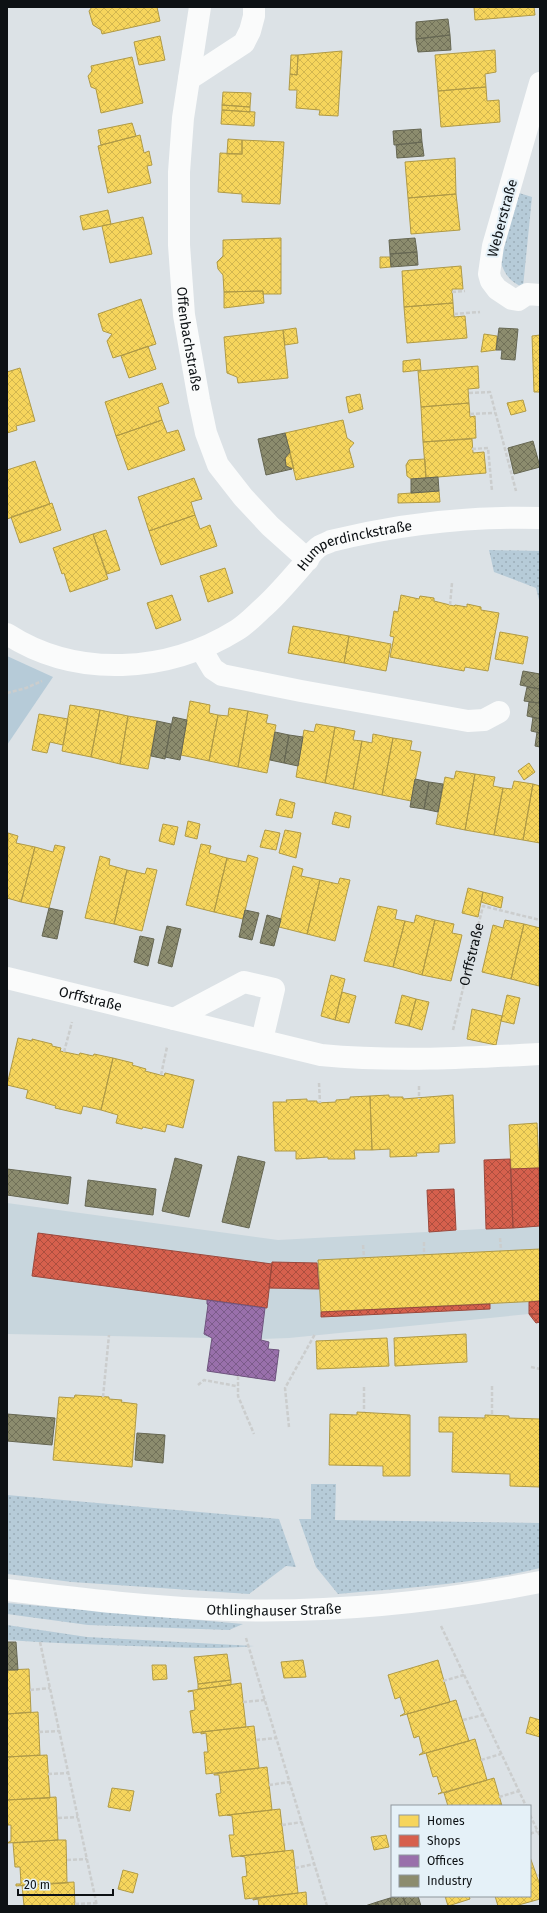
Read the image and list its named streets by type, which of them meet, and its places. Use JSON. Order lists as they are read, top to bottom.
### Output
{
  "streets": {
    "street": [
      "Weberstraße",
      "Offenbachstraße",
      "Humperdinckstraße",
      "Orffstraße",
      "Othlinghauser Straße"
    ]
  },
  "crossings": [
    ["Offenbachstraße", "Humperdinckstraße"]
  ],
  "legend": [
    "Homes",
    "Shops",
    "Offices",
    "Industry"
  ],
  "scale_bar": "20 m"
}
